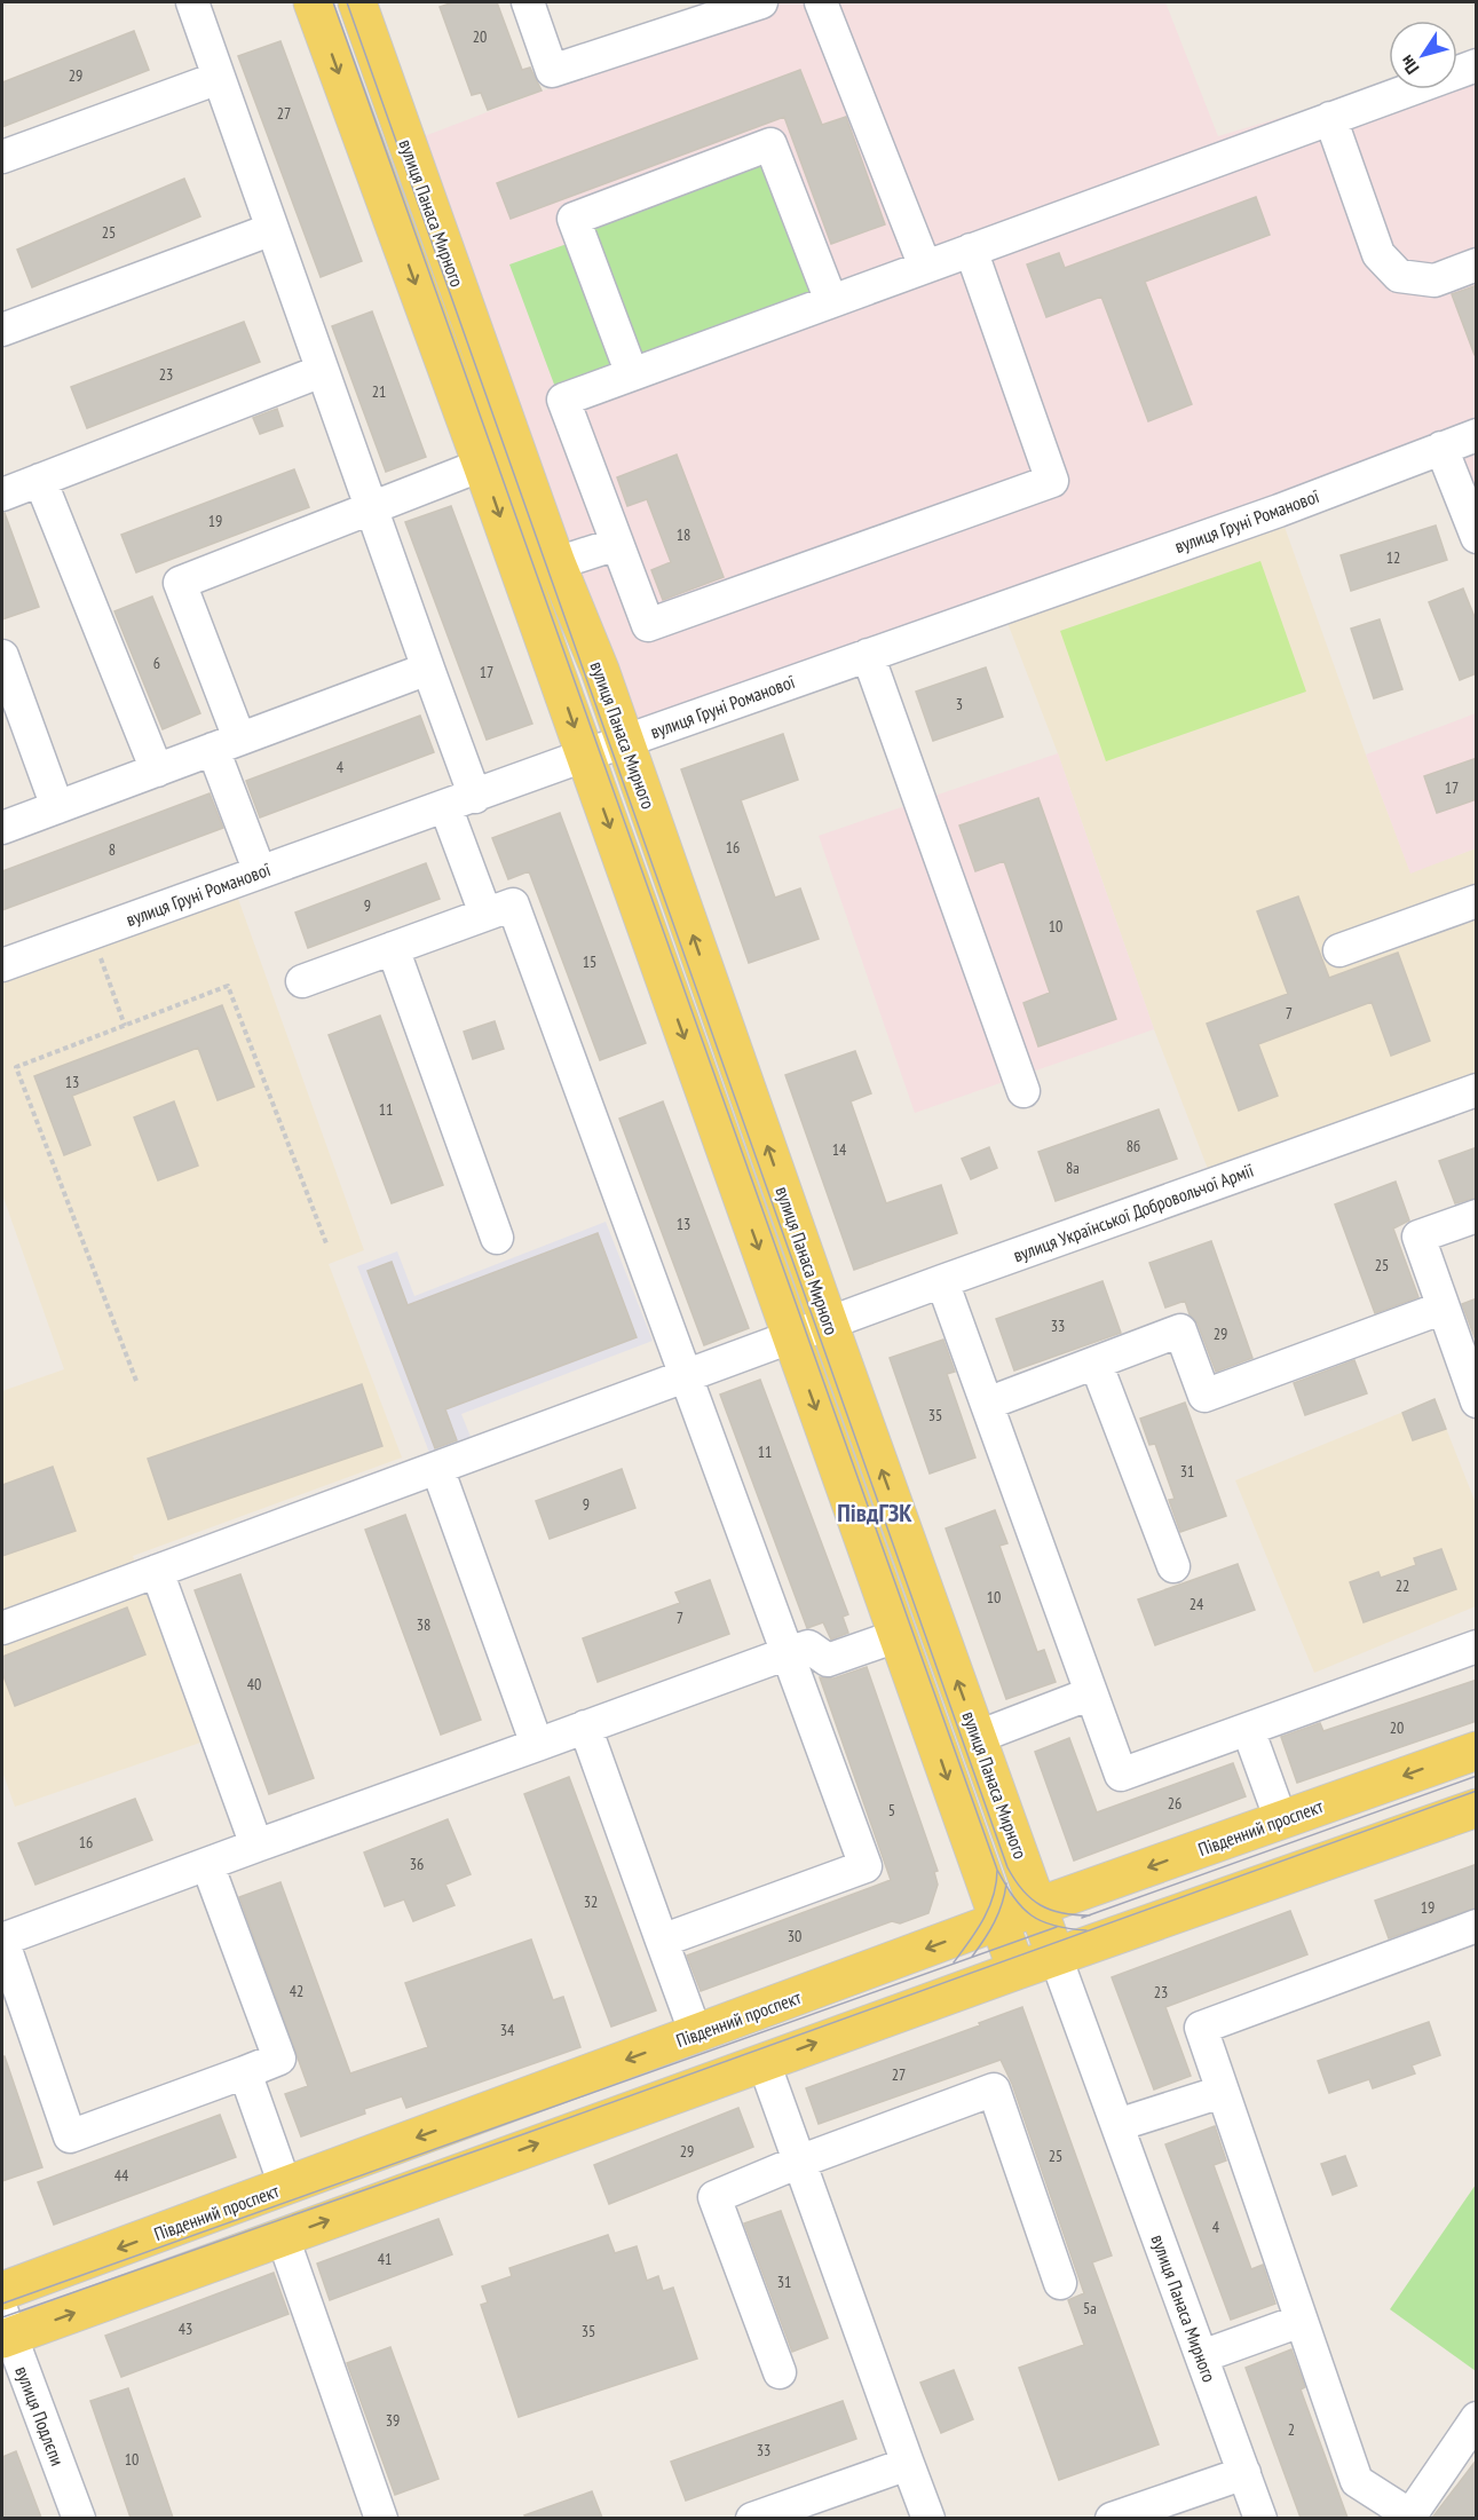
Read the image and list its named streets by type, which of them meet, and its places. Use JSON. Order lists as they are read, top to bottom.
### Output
{
  "streets": {
    "main road": ["вулиця Панаса Мирного", "Південний проспект"],
    "street": ["вулиця Груні Романової", "вулиця Української Добровольчої Армії", "вулиця Подлєпи"]
  },
  "crossings": [
    ["вулиця Панаса Мирного", "вулиця Груні Романової"],
    ["вулиця Панаса Мирного", "вулиця Української Добровольчої Армії"],
    ["вулиця Панаса Мирного", "Південний проспект"]
  ],
  "districts": ["ПівдГЗК"],
  "house_numbers": [
    "20",
    "29",
    "27",
    "25",
    "23",
    "21",
    "19",
    "18",
    "12",
    "6",
    "17",
    "3",
    "4",
    "17",
    "16",
    "8",
    "9",
    "10",
    "15",
    "7",
    "13",
    "11",
    "8б",
    "14",
    "8а",
    "13",
    "25",
    "33",
    "29",
    "35",
    "11",
    "31",
    "9",
    "22",
    "10",
    "24",
    "7",
    "38",
    "40",
    "20",
    "26",
    "5",
    "16",
    "36",
    "32",
    "19",
    "30",
    "42",
    "23",
    "34",
    "27",
    "29",
    "25",
    "44",
    "4",
    "41",
    "31",
    "5а",
    "43",
    "35",
    "39",
    "2",
    "33",
    "10"
  ],
  "north": "bottom left"
}
